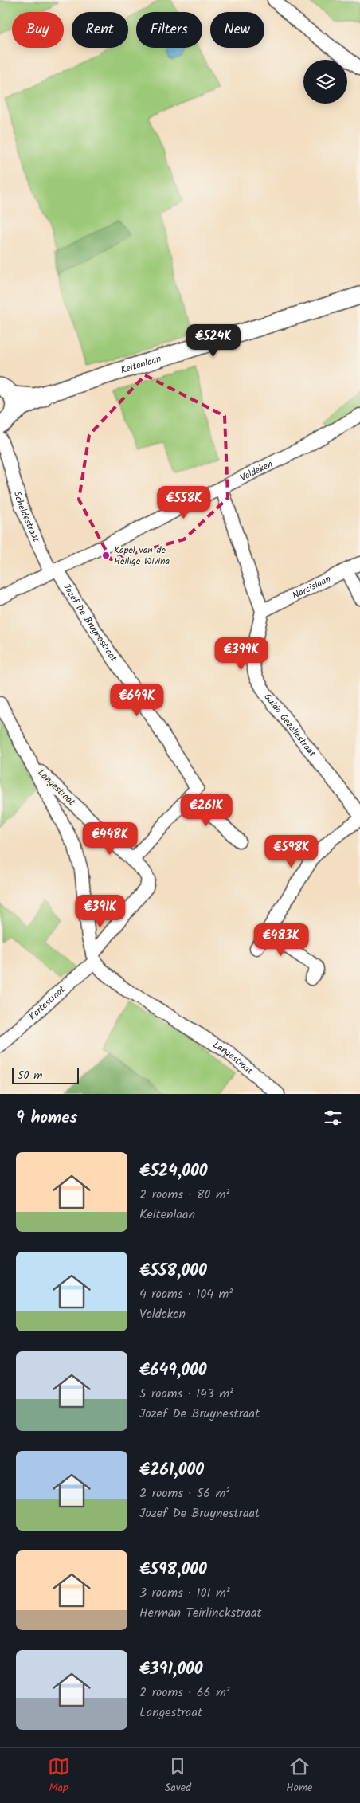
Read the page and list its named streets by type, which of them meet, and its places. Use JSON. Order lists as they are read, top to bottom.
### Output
{
  "streets": {
    "main road": ["Keltenlaan"],
    "street": [
      "Veldeken",
      "Scheldestraat",
      "Narcislaan",
      "Jozef De Bruynestraat",
      "Guido Gezellestraat",
      "Langestraat",
      "Kortestraat"
    ]
  },
  "crossings": [
    ["Keltenlaan", "Scheldestraat"],
    ["Veldeken", "Scheldestraat"],
    ["Veldeken", "Jozef De Bruynestraat"],
    ["Scheldestraat", "Jozef De Bruynestraat"],
    ["Narcislaan", "Guido Gezellestraat"],
    ["Langestraat", "Kortestraat"]
  ],
  "places": ["Kapel van de Heilige Wivina"],
  "scale_bar": "50 m",
  "page": {
    "chip": [
      "Buy",
      "Rent",
      "Filters",
      "New"
    ],
    "price": [
      "€524K",
      "€558K",
      "€399K",
      "€649K",
      "€261K",
      "€448K",
      "€598K",
      "€391K",
      "€483K"
    ],
    "scale": "50 m",
    "heading": "9 homes",
    "list": [
      {
        "name": "€524,000",
        "note": "2 rooms · 80 m² · Keltenlaan"
      },
      {
        "name": "€558,000",
        "note": "4 rooms · 104 m² · Veldeken"
      },
      {
        "name": "€649,000",
        "note": "5 rooms · 143 m² · Jozef De Bruynestraat"
      },
      {
        "name": "€261,000",
        "note": "2 rooms · 56 m² · Jozef De Bruynestraat"
      },
      {
        "name": "€598,000",
        "note": "3 rooms · 101 m² · Herman Teirlinckstraat"
      },
      {
        "name": "€391,000",
        "note": "2 rooms · 66 m² · Langestraat"
      }
    ],
    "tabs": ["Map", "Saved", "Home"]
  }
}
